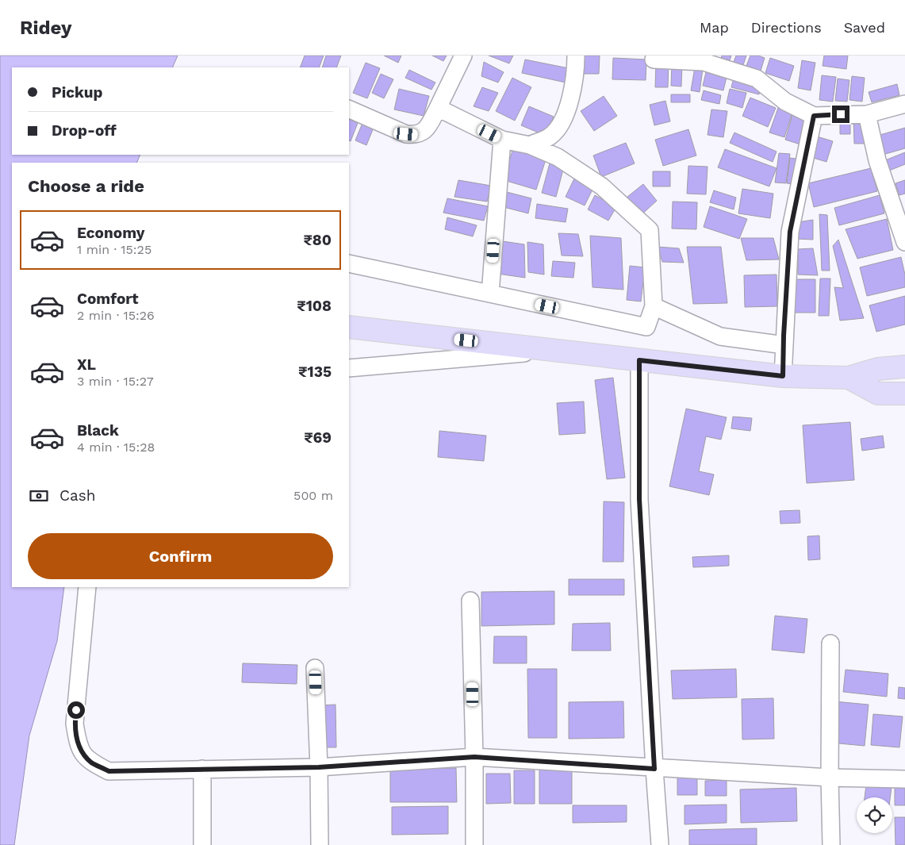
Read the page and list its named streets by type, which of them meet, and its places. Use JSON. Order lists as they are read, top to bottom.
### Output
{
  "page": {
    "header": "Ridey",
    "nav": ["Map", "Directions", "Saved"],
    "banner": ["Pickup", "Drop-off"],
    "heading": "Choose a ride",
    "list": [
      {
        "name": "Economy",
        "note": "1 min · 15:25",
        "value": "₹80"
      },
      {
        "name": "Comfort",
        "note": "2 min · 15:26",
        "value": "₹108"
      },
      {
        "name": "XL",
        "note": "3 min · 15:27",
        "value": "₹135"
      },
      {
        "name": "Black",
        "note": "4 min · 15:28",
        "value": "₹69"
      }
    ],
    "pay": ["Cash", "500 m"],
    "buttons": "Confirm"
  }
}
